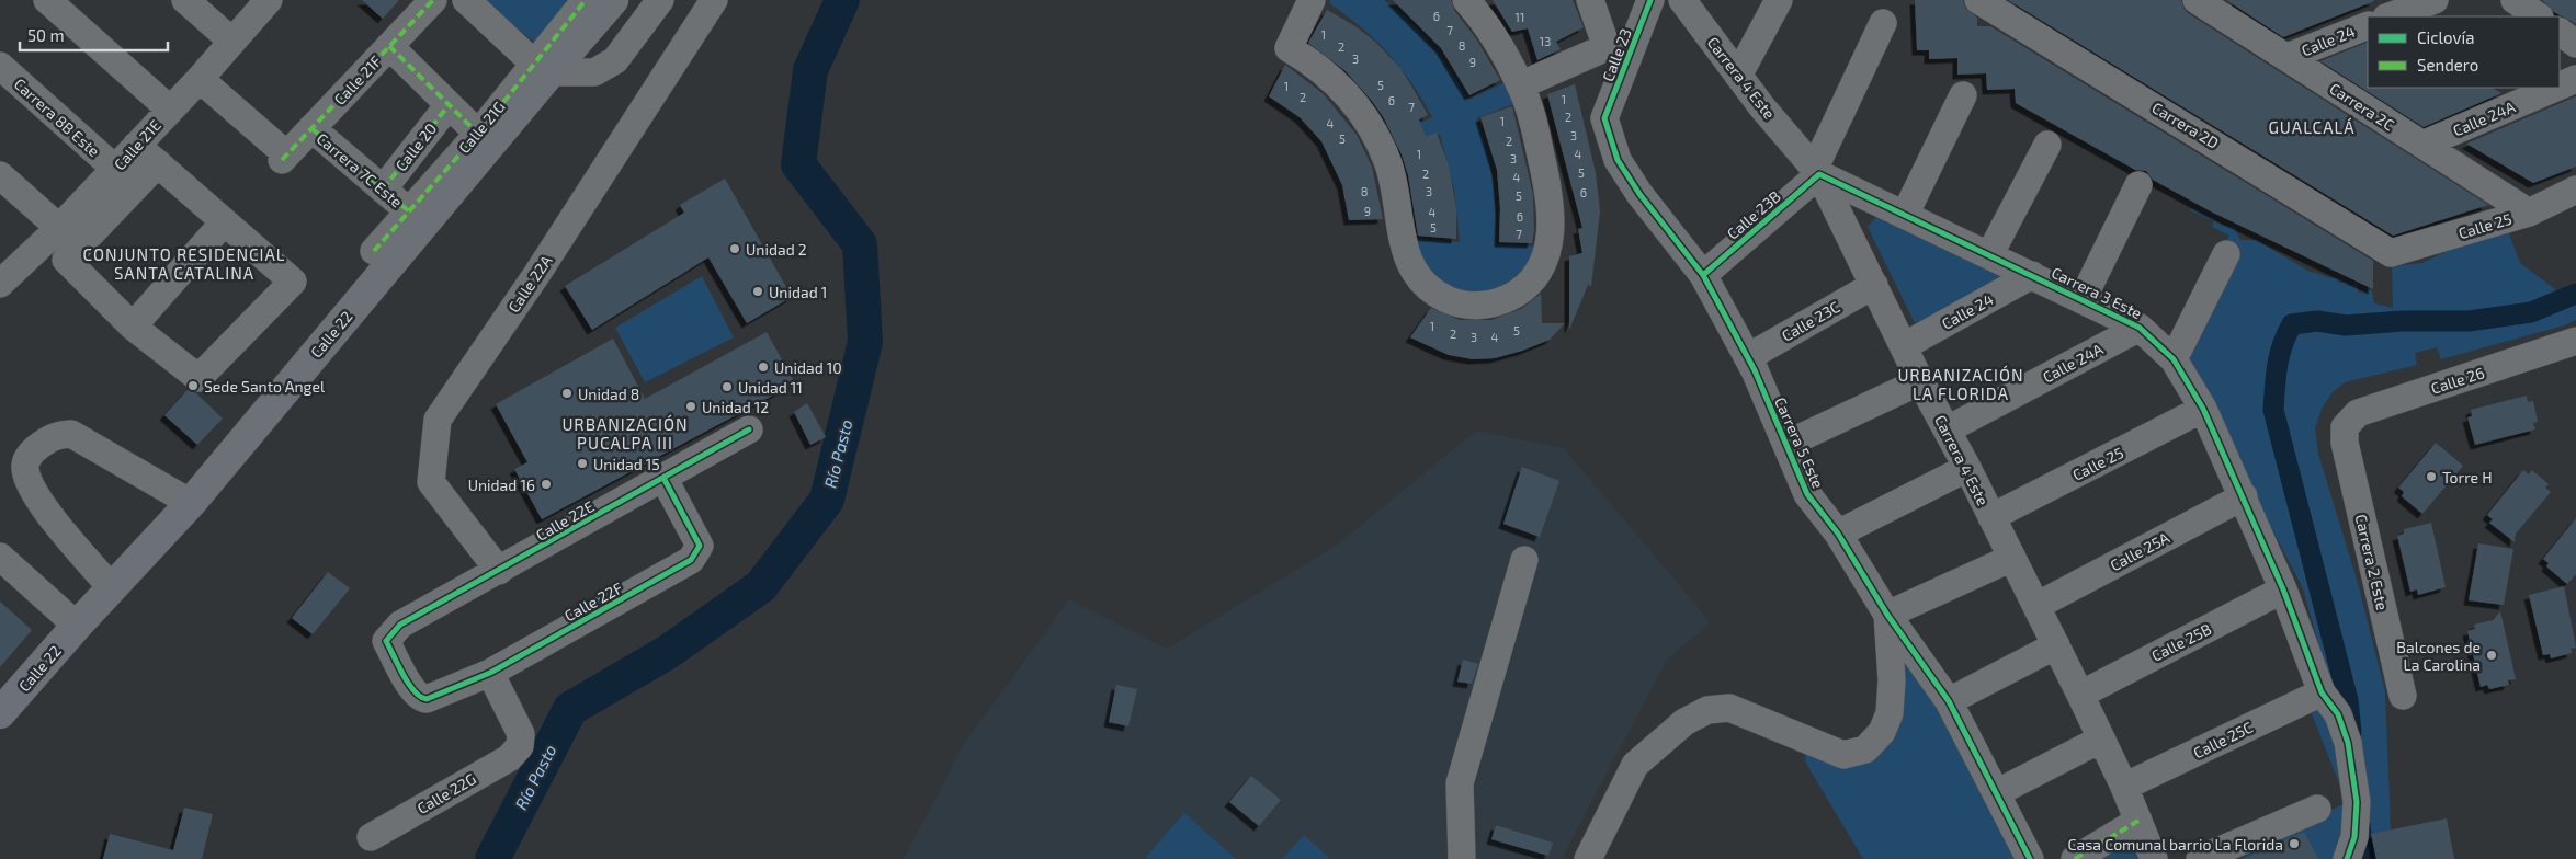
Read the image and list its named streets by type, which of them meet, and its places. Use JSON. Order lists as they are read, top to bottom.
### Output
{
  "streets": {
    "main road": ["Calle 22"],
    "street": [
      "Calle 24",
      "Calle 23",
      "Carrera 4 Este",
      "Calle 21F",
      "Carrera 2C",
      "Carrera 8B Este",
      "Calle 24A",
      "Carrera 2D",
      "Calle 21G",
      "Calle 21E",
      "Calle 20",
      "Carrera 7C Este",
      "Calle 23B",
      "Calle 25",
      "Calle 22A",
      "Carrera 3 Este",
      "Calle 23C",
      "Calle 26",
      "Carrera 5 Este",
      "Calle 22E",
      "Calle 25A",
      "Carrera 2 Este",
      "Calle 22F",
      "Calle 25B",
      "Calle 25C",
      "Calle 22G"
    ]
  },
  "crossings": [
    ["Calle 24", "Carrera 4 Este"],
    ["Calle 24", "Carrera 2C"],
    ["Calle 24", "Carrera 3 Este"],
    ["Calle 23", "Carrera 5 Este"],
    ["Carrera 4 Este", "Calle 24A"],
    ["Carrera 4 Este", "Calle 23B"],
    ["Carrera 4 Este", "Calle 25"],
    ["Carrera 4 Este", "Carrera 3 Este"],
    ["Carrera 4 Este", "Calle 23C"],
    ["Carrera 4 Este", "Calle 25A"],
    ["Carrera 4 Este", "Calle 25B"],
    ["Carrera 4 Este", "Calle 25C"],
    ["Calle 21F", "Calle 21E"],
    ["Calle 21F", "Carrera 7C Este"],
    ["Carrera 2C", "Calle 24A"],
    ["Carrera 2C", "Calle 25"],
    ["Carrera 8B Este", "Calle 21E"],
    ["Calle 24A", "Carrera 3 Este"],
    ["Carrera 2D", "Calle 25"],
    ["Calle 21G", "Carrera 7C Este"],
    ["Calle 21G", "Calle 22"],
    ["Calle 20", "Carrera 7C Este"],
    ["Calle 23B", "Carrera 3 Este"],
    ["Calle 23B", "Carrera 5 Este"],
    ["Calle 25", "Carrera 3 Este"],
    ["Calle 22A", "Calle 22E"],
    ["Carrera 3 Este", "Calle 25A"],
    ["Carrera 3 Este", "Calle 25B"],
    ["Carrera 3 Este", "Calle 25C"],
    ["Calle 23C", "Carrera 5 Este"],
    ["Calle 26", "Carrera 2 Este"],
    ["Calle 22E", "Calle 22F"],
    ["Calle 22F", "Calle 22G"]
  ],
  "districts": [
    "GUALCALÁ",
    "CONJUNTO RESIDENCIAL SANTA CATALINA",
    "URBANIZACIÓN LA FLORIDA",
    "URBANIZACIÓN PUCALPA III"
  ],
  "water": ["Río Pasto"],
  "places": [
    "Unidad 2",
    "Unidad 1",
    "Unidad 10",
    "Sede Santo Angel",
    "Unidad 11",
    "Unidad 8",
    "Unidad 12",
    "Unidad 15",
    "Torre H",
    "Unidad 16",
    "Balcones de La Carolina",
    "Casa Comunal barrio La Florida"
  ],
  "house_numbers": [
    "6",
    "11",
    "7",
    "1",
    "13",
    "8",
    "2",
    "3",
    "9",
    "5",
    "1",
    "2",
    "1",
    "6",
    "7",
    "2",
    "1",
    "4",
    "3",
    "5",
    "2",
    "1",
    "4",
    "3",
    "5",
    "2",
    "4",
    "8",
    "3",
    "6",
    "5",
    "9",
    "4",
    "6",
    "5",
    "7",
    "1",
    "5",
    "2",
    "3",
    "4"
  ],
  "legend": ["Ciclovía", "Sendero"],
  "scale_bar": "50 m"
}
